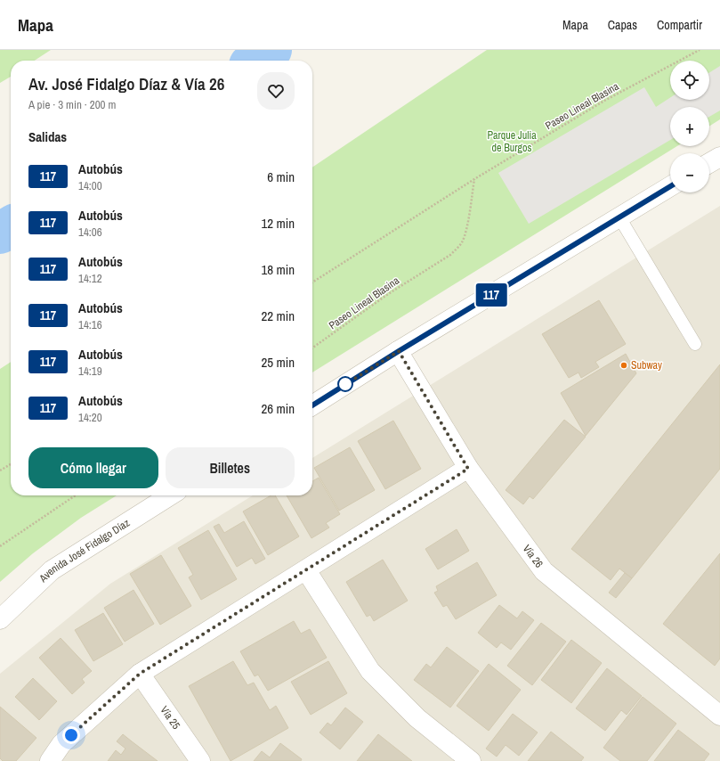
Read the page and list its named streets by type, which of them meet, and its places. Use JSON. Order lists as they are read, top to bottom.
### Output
{
  "streets": {
    "street": ["Avenida José Fidalgo Díaz", "Vía 26", "Vía 25"],
    "path": ["Paseo Lineal Blasina"]
  },
  "parks": ["Parque Julia de Burgos"],
  "places": ["Subway"],
  "lines": ["bus line 117"],
  "page": {
    "header": "Mapa",
    "nav": ["Mapa", "Capas", "Compartir"],
    "on_map": "117",
    "map_buttons": ["+", "−"],
    "heading": [
      ["Av. José Fidalgo Díaz & Vía 26", "A pie · 3 min · 200 m"],
      "Salidas"
    ],
    "list": [
      {
        "mark": "117",
        "name": "Autobús",
        "note": "14:00",
        "value": "6 min"
      },
      {
        "mark": "117",
        "name": "Autobús",
        "note": "14:06",
        "value": "12 min"
      },
      {
        "mark": "117",
        "name": "Autobús",
        "note": "14:12",
        "value": "18 min"
      },
      {
        "mark": "117",
        "name": "Autobús",
        "note": "14:16",
        "value": "22 min"
      },
      {
        "mark": "117",
        "name": "Autobús",
        "note": "14:19",
        "value": "25 min"
      },
      {
        "mark": "117",
        "name": "Autobús",
        "note": "14:20",
        "value": "26 min"
      }
    ],
    "buttons": ["Cómo llegar", "Billetes"]
  }
}
